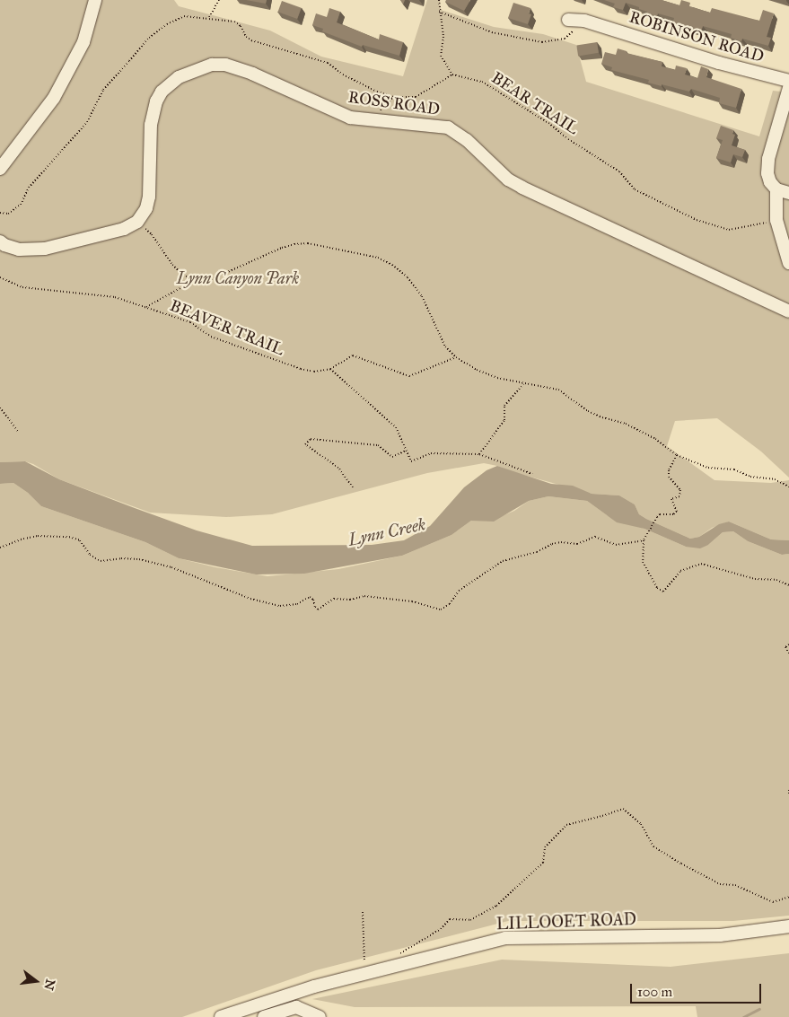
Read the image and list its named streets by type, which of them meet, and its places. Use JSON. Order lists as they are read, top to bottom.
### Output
{
  "streets": {
    "street": ["ROBINSON ROAD", "ROSS ROAD", "LILLOOET ROAD"],
    "path": ["BEAR TRAIL", "BEAVER TRAIL"]
  },
  "water": ["Lynn Creek"],
  "parks": ["Lynn Canyon Park"],
  "scale_bar": "100 m",
  "north": "right"
}
